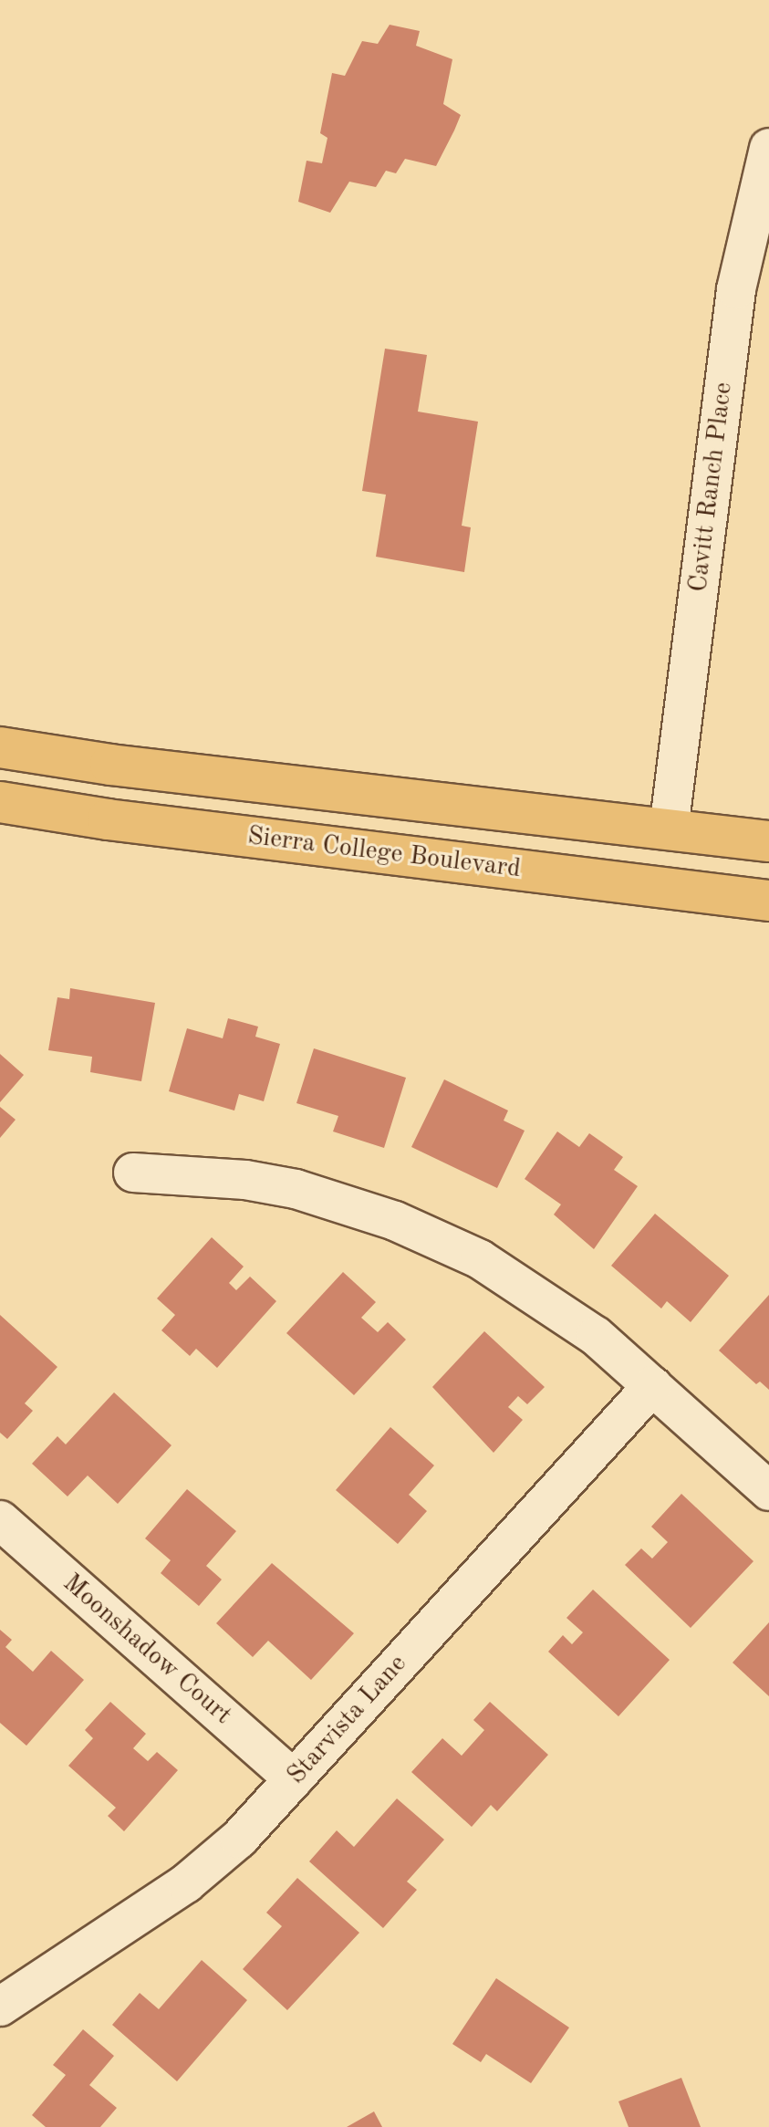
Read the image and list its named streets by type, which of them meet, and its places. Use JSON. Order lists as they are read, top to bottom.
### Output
{
  "streets": {
    "main road": ["Sierra College Boulevard"],
    "street": ["Cavitt Ranch Place", "Moonshadow Court", "Starvista Lane"]
  },
  "crossings": [
    ["Moonshadow Court", "Starvista Lane"]
  ]
}
